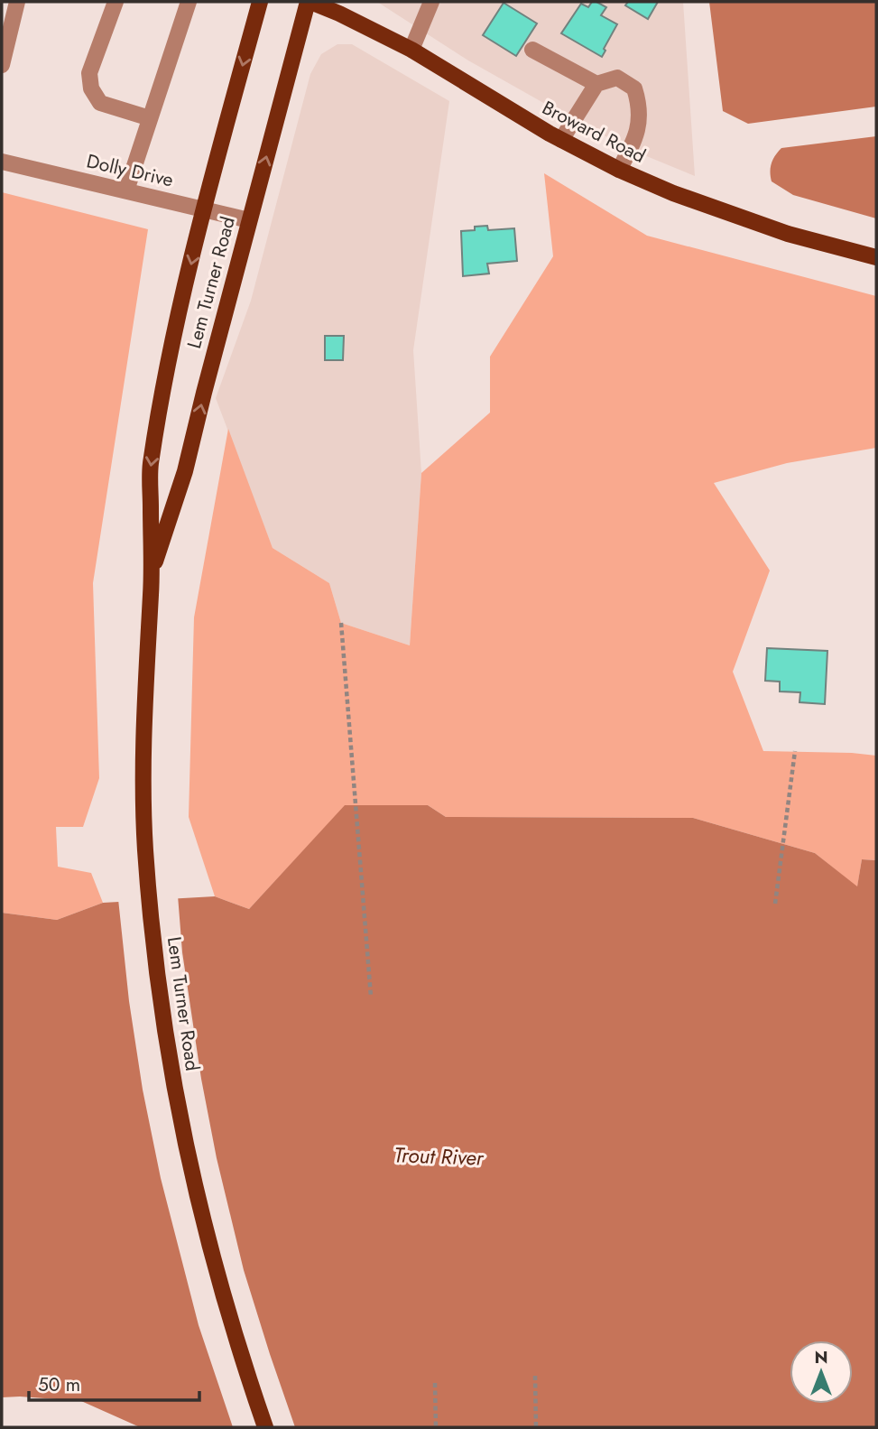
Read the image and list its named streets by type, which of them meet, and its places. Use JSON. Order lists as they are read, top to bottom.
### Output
{
  "streets": {
    "main road": ["Broward Road", "Lem Turner Road"],
    "street": ["Dolly Drive"]
  },
  "crossings": [
    ["Broward Road", "Lem Turner Road"],
    ["Dolly Drive", "Lem Turner Road"]
  ],
  "water": ["Trout River"],
  "scale_bar": "50 m",
  "north": "top"
}
